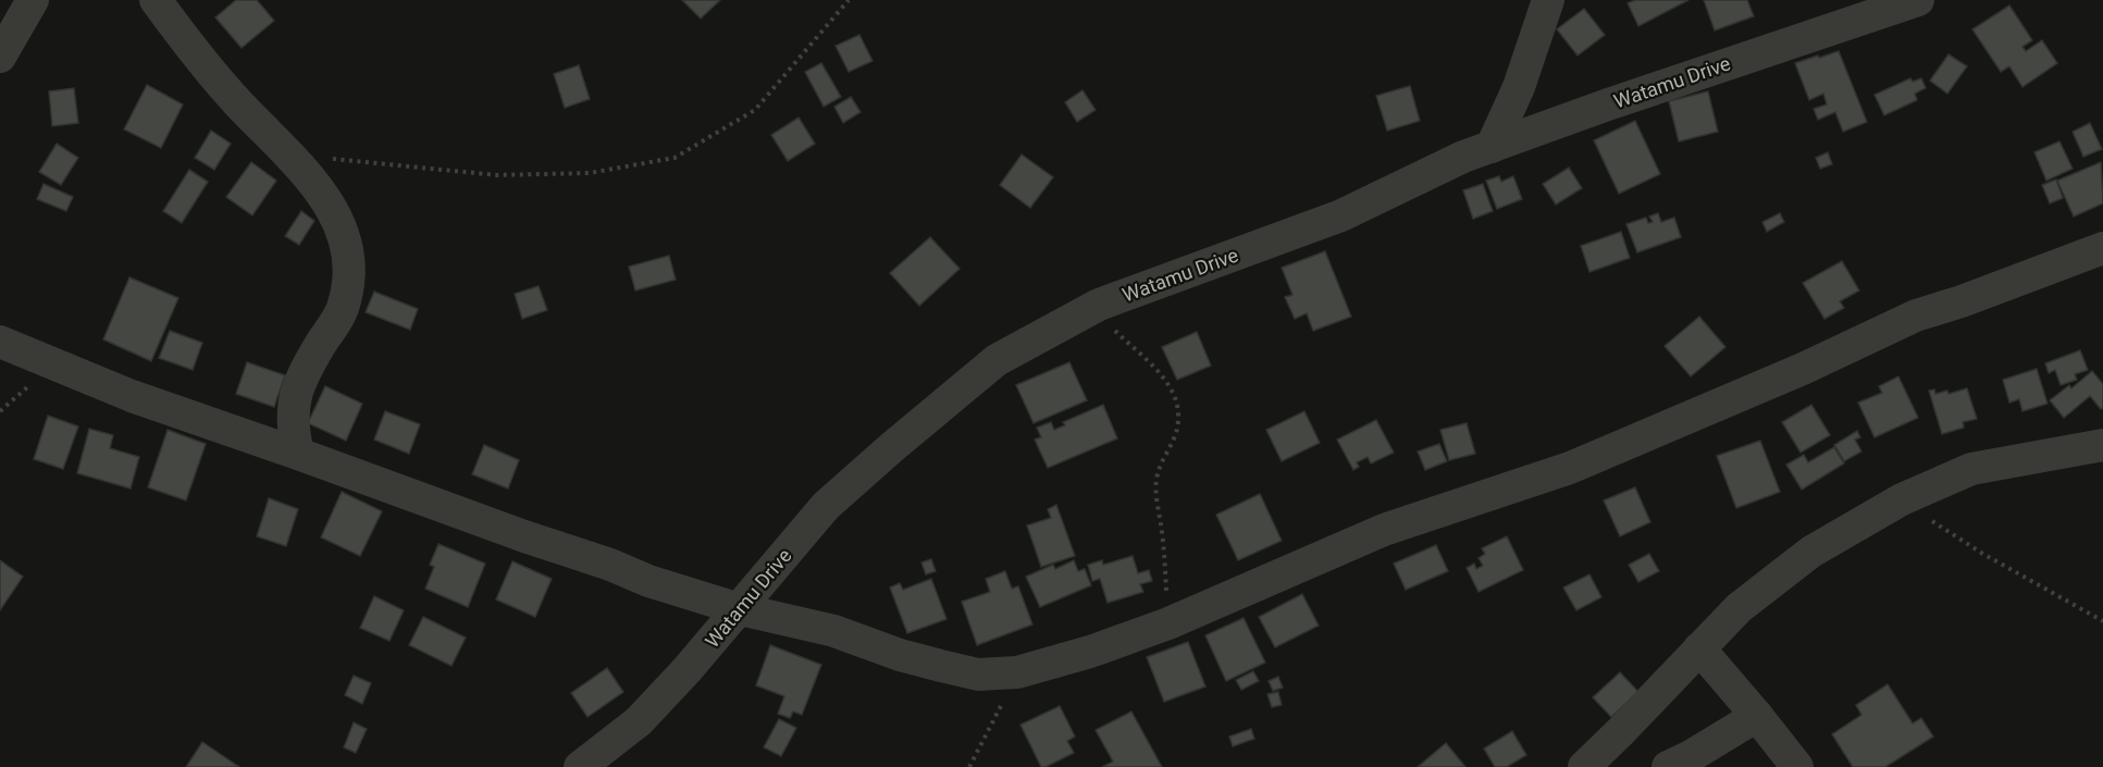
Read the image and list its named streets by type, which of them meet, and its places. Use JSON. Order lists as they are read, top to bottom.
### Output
{
  "streets": {
    "street": ["Watamu Drive"]
  }
}
